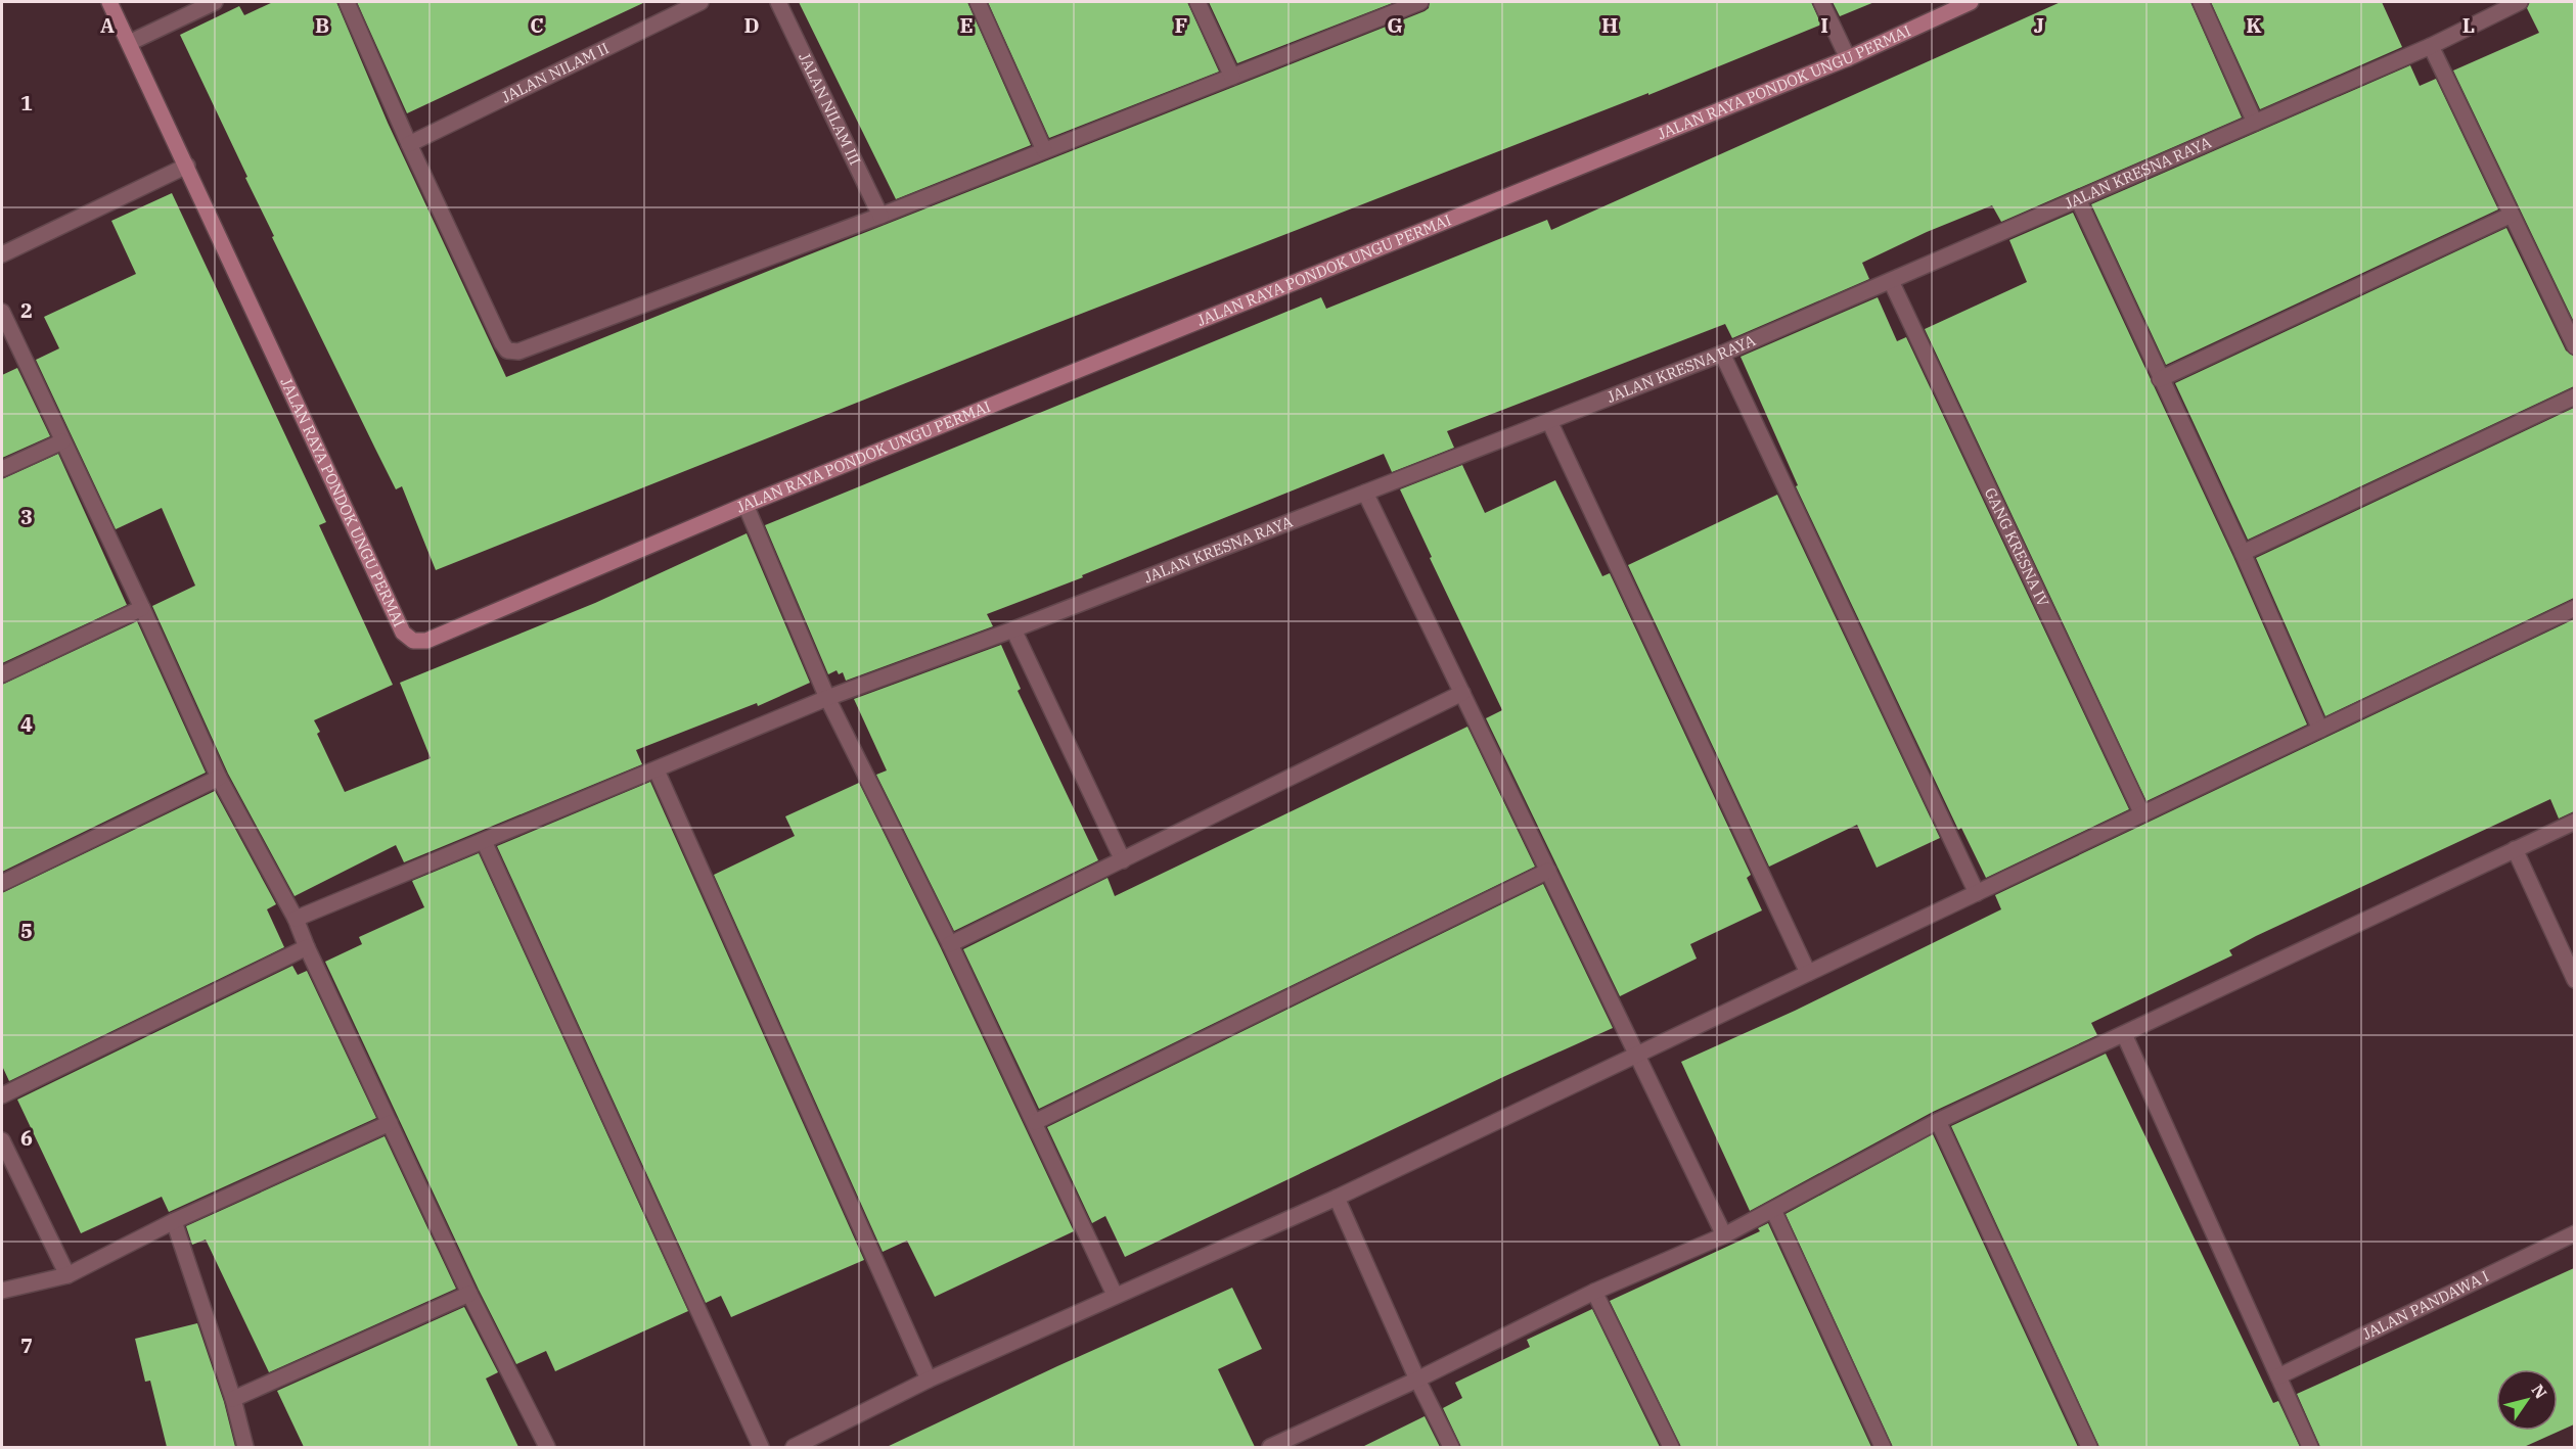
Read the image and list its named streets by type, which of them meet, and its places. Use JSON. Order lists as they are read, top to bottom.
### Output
{
  "streets": {
    "street": [
      "JALAN NILAM II",
      "JALAN RAYA PONDOK UNGU PERMAI",
      "JALAN NILAM III",
      "JALAN KRESNA RAYA",
      "GANG KRESNA IV",
      "JALAN PANDAWA I"
    ]
  },
  "crossings": [
    ["JALAN KRESNA RAYA", "GANG KRESNA IV"]
  ],
  "north": "top right",
  "grid": {
    "columns": [
      "A",
      "B",
      "C",
      "D",
      "E",
      "F",
      "G",
      "H",
      "I",
      "J",
      "K",
      "L"
    ],
    "rows": [
      "1",
      "2",
      "3",
      "4",
      "5",
      "6",
      "7"
    ]
  }
}
